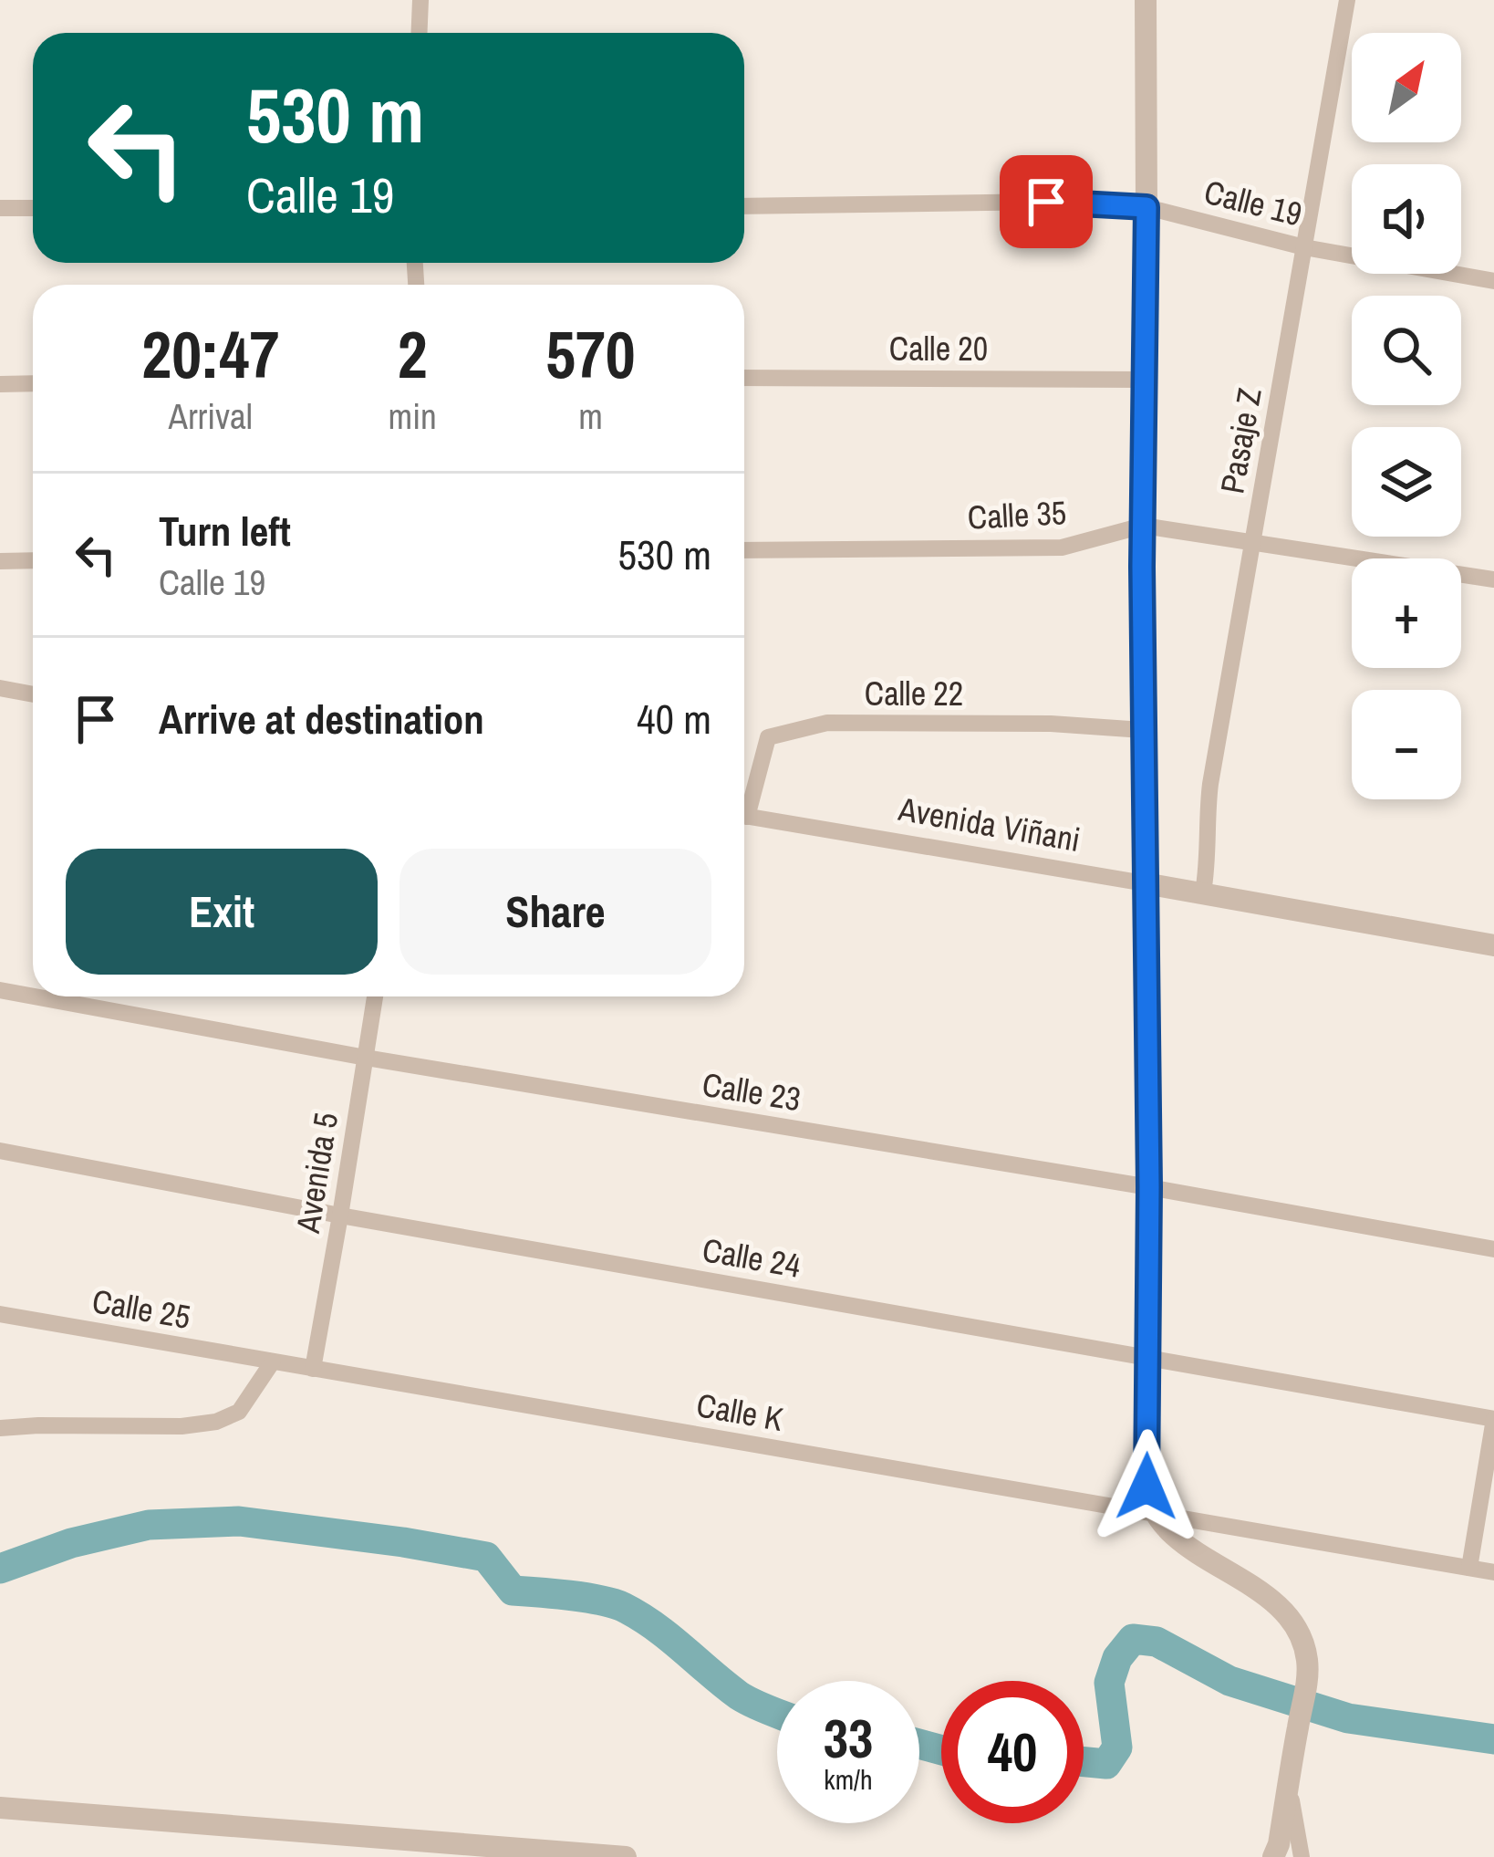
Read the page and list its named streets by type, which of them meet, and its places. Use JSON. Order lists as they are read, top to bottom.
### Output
{
  "streets": {
    "street": [
      "Calle 19",
      "Calle 20",
      "Pasaje Z",
      "Calle 35",
      "Calle 22",
      "Avenida Viñani",
      "Calle 23",
      "Avenida 5",
      "Calle 24",
      "Calle 25",
      "Calle K"
    ]
  },
  "crossings": [
    ["Calle 19", "Pasaje Z"],
    ["Pasaje Z", "Calle 35"],
    ["Pasaje Z", "Avenida Viñani"],
    ["Calle 23", "Avenida 5"],
    ["Avenida 5", "Calle 24"],
    ["Avenida 5", "Calle K"],
    ["Calle 25", "Calle K"]
  ],
  "north": "top right",
  "page": {
    "map_buttons": ["+", "−"],
    "turn": ["530 m", "Calle 19"],
    "eta": [
      "20:47",
      "Arrival",
      "2",
      "min",
      "570",
      "m"
    ],
    "list": [
      {
        "name": "Turn left",
        "note": "Calle 19",
        "value": "530 m"
      },
      {
        "name": "Arrive at destination",
        "value": "40 m"
      }
    ],
    "buttons": ["Exit", "Share"],
    "speed": "33 km/h",
    "limit": "40"
  }
}
